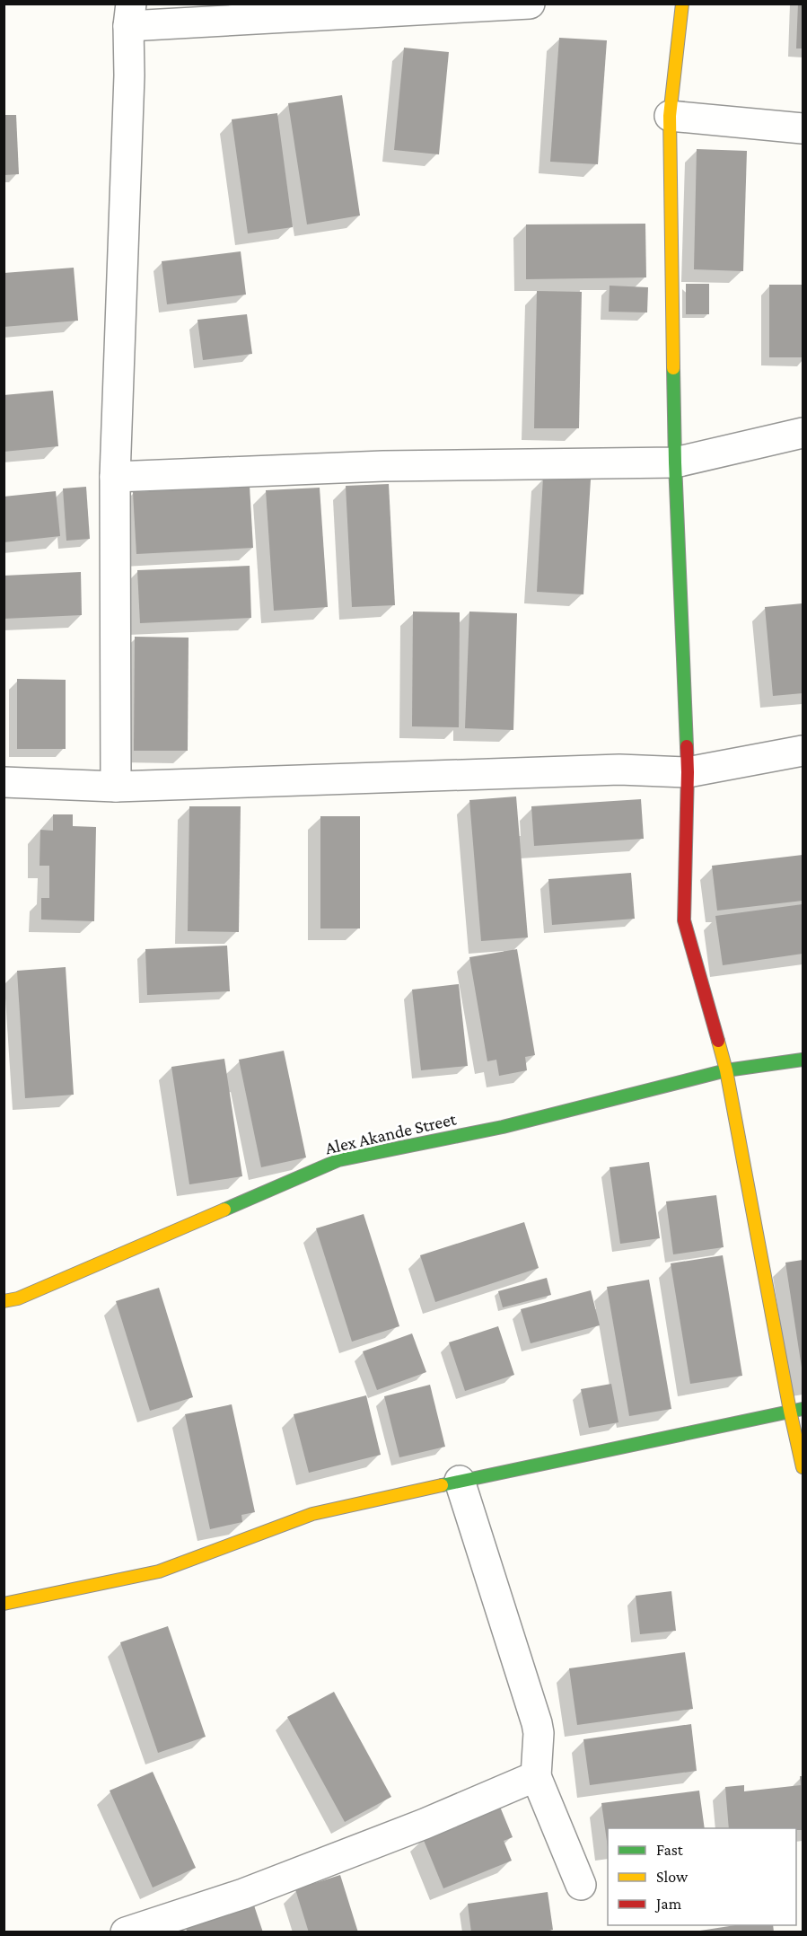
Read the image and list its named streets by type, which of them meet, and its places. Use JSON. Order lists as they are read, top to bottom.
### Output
{
  "streets": {
    "street": ["Alex Akande Street"]
  },
  "legend": ["Fast", "Slow", "Jam"]
}
